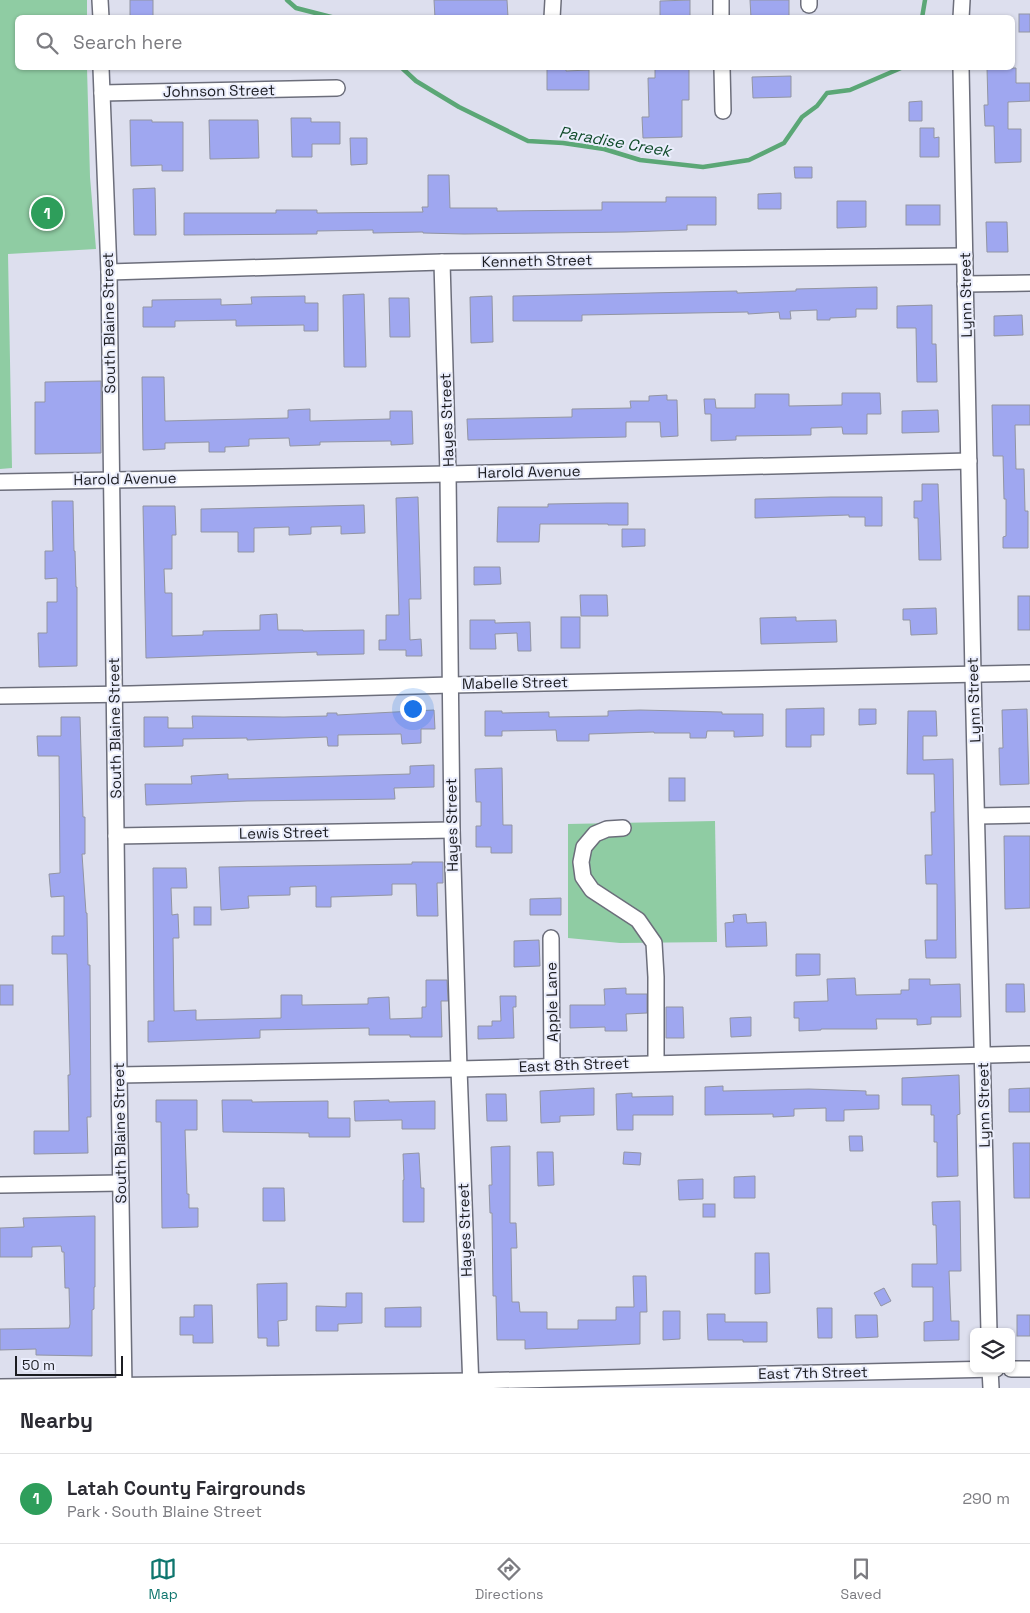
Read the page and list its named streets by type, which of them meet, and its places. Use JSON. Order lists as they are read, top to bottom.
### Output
{
  "streets": {
    "street": [
      "Johnson Street",
      "Kenneth Street",
      "Lynn Street",
      "South Blaine Street",
      "Hayes Street",
      "Harold Avenue",
      "Mabelle Street",
      "Lewis Street",
      "Apple Lane",
      "East 8th Street",
      "East 7th Street"
    ]
  },
  "crossings": [
    ["Johnson Street", "South Blaine Street"],
    ["Kenneth Street", "Lynn Street"],
    ["Kenneth Street", "South Blaine Street"],
    ["Kenneth Street", "Hayes Street"],
    ["Lynn Street", "Harold Avenue"],
    ["Lynn Street", "Mabelle Street"],
    ["Lynn Street", "East 8th Street"],
    ["South Blaine Street", "Harold Avenue"],
    ["South Blaine Street", "Mabelle Street"],
    ["South Blaine Street", "Lewis Street"],
    ["South Blaine Street", "East 8th Street"],
    ["South Blaine Street", "East 7th Street"],
    ["Hayes Street", "Harold Avenue"],
    ["Hayes Street", "Mabelle Street"],
    ["Hayes Street", "Lewis Street"],
    ["Hayes Street", "East 8th Street"],
    ["Hayes Street", "East 7th Street"],
    ["Apple Lane", "East 8th Street"]
  ],
  "water": ["Paradise Creek"],
  "scale_bar": "50 m",
  "page": {
    "search": "Search here",
    "pins": "1",
    "scale": "50 m",
    "heading": "Nearby",
    "list": [
      {
        "mark": "1",
        "name": "Latah County Fairgrounds",
        "note": "Park · South Blaine Street",
        "value": "290 m"
      }
    ],
    "nav": ["Map", "Directions", "Saved"]
  }
}
